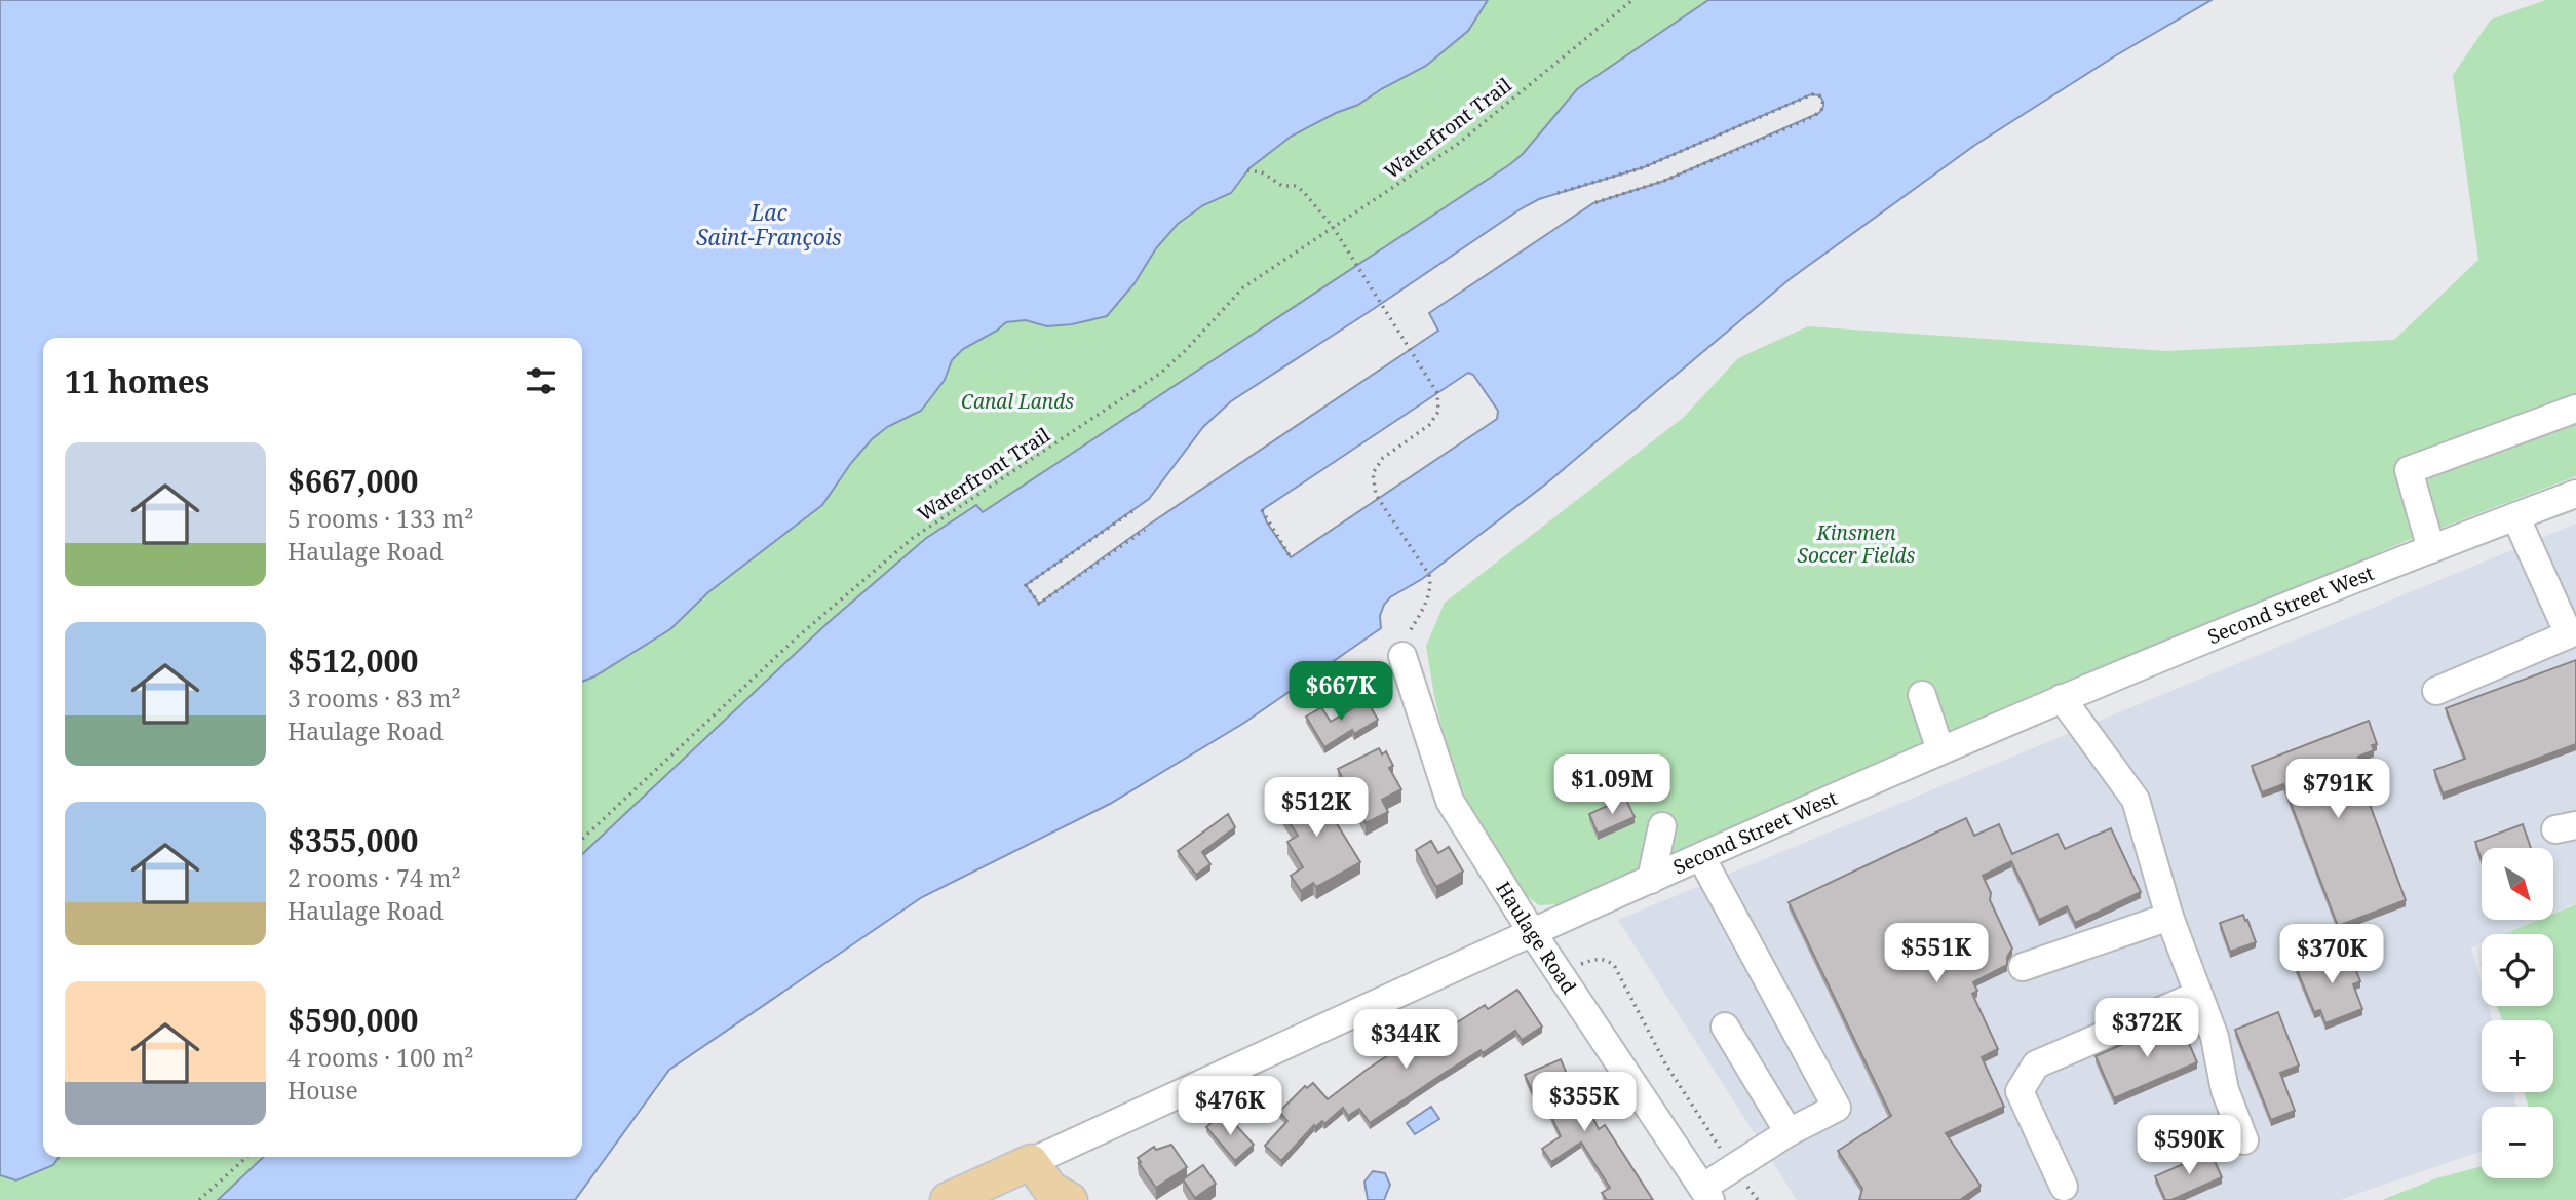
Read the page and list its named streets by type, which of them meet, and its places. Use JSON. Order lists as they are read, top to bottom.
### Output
{
  "streets": {
    "main road": ["Second Street West"],
    "street": ["Haulage Road"],
    "path": ["Waterfront Trail"]
  },
  "crossings": [
    ["Second Street West", "Haulage Road"]
  ],
  "water": ["Lac Saint-François"],
  "parks": ["Canal Lands", "Kinsmen Soccer Fields"],
  "north": "bottom right",
  "page": {
    "heading": "11 homes",
    "list": [
      {
        "name": "$667,000",
        "note": "5 rooms · 133 m² · Haulage Road"
      },
      {
        "name": "$512,000",
        "note": "3 rooms · 83 m² · Haulage Road"
      },
      {
        "name": "$355,000",
        "note": "2 rooms · 74 m² · Haulage Road"
      },
      {
        "name": "$590,000",
        "note": "4 rooms · 100 m² · House"
      }
    ],
    "price": [
      "$667K",
      "$1.09M",
      "$791K",
      "$512K",
      "$551K",
      "$370K",
      "$372K",
      "$344K",
      "$355K",
      "$476K",
      "$590K"
    ],
    "map_buttons": ["+", "−"]
  }
}
